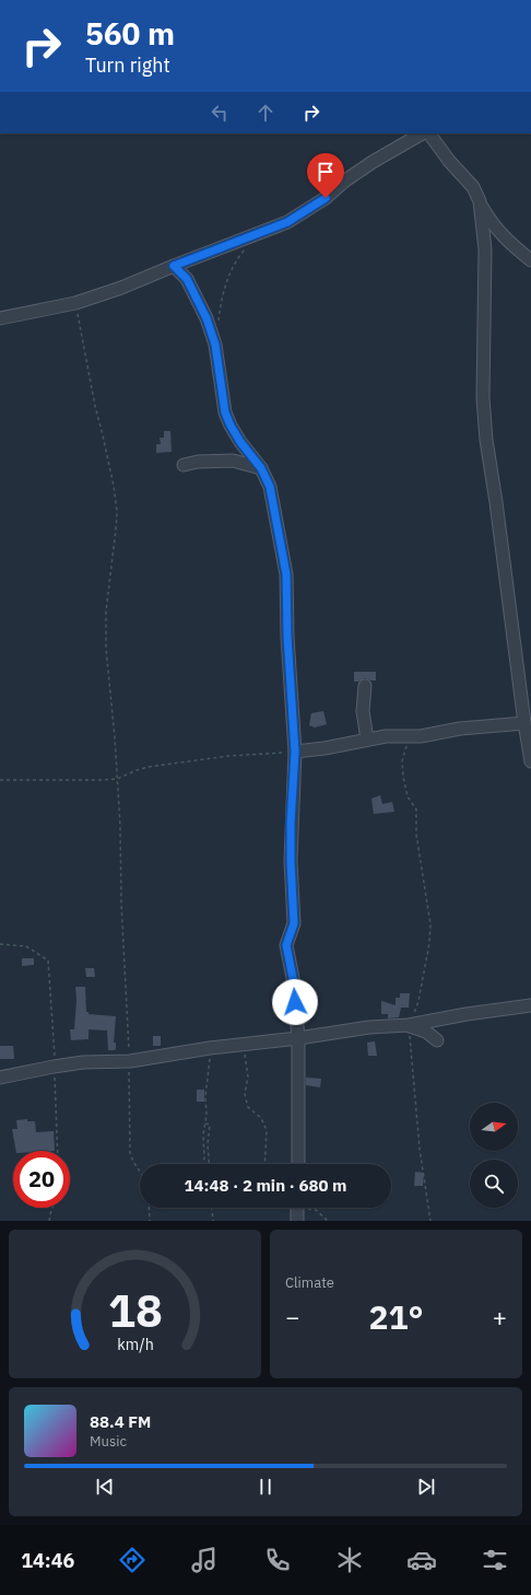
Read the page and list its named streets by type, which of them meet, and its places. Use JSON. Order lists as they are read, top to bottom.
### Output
{
  "north": "right",
  "page": {
    "turn": ["560 m", "Turn right"],
    "limit": "20",
    "trip": "14:48 · 2 min · 680 m",
    "tile": "Climate",
    "heat": ["−", "21°", "+"],
    "song": ["88.4 FM", "Music"],
    "tabs": "14:46",
    "gauge": ["18", "km/h"]
  }
}
